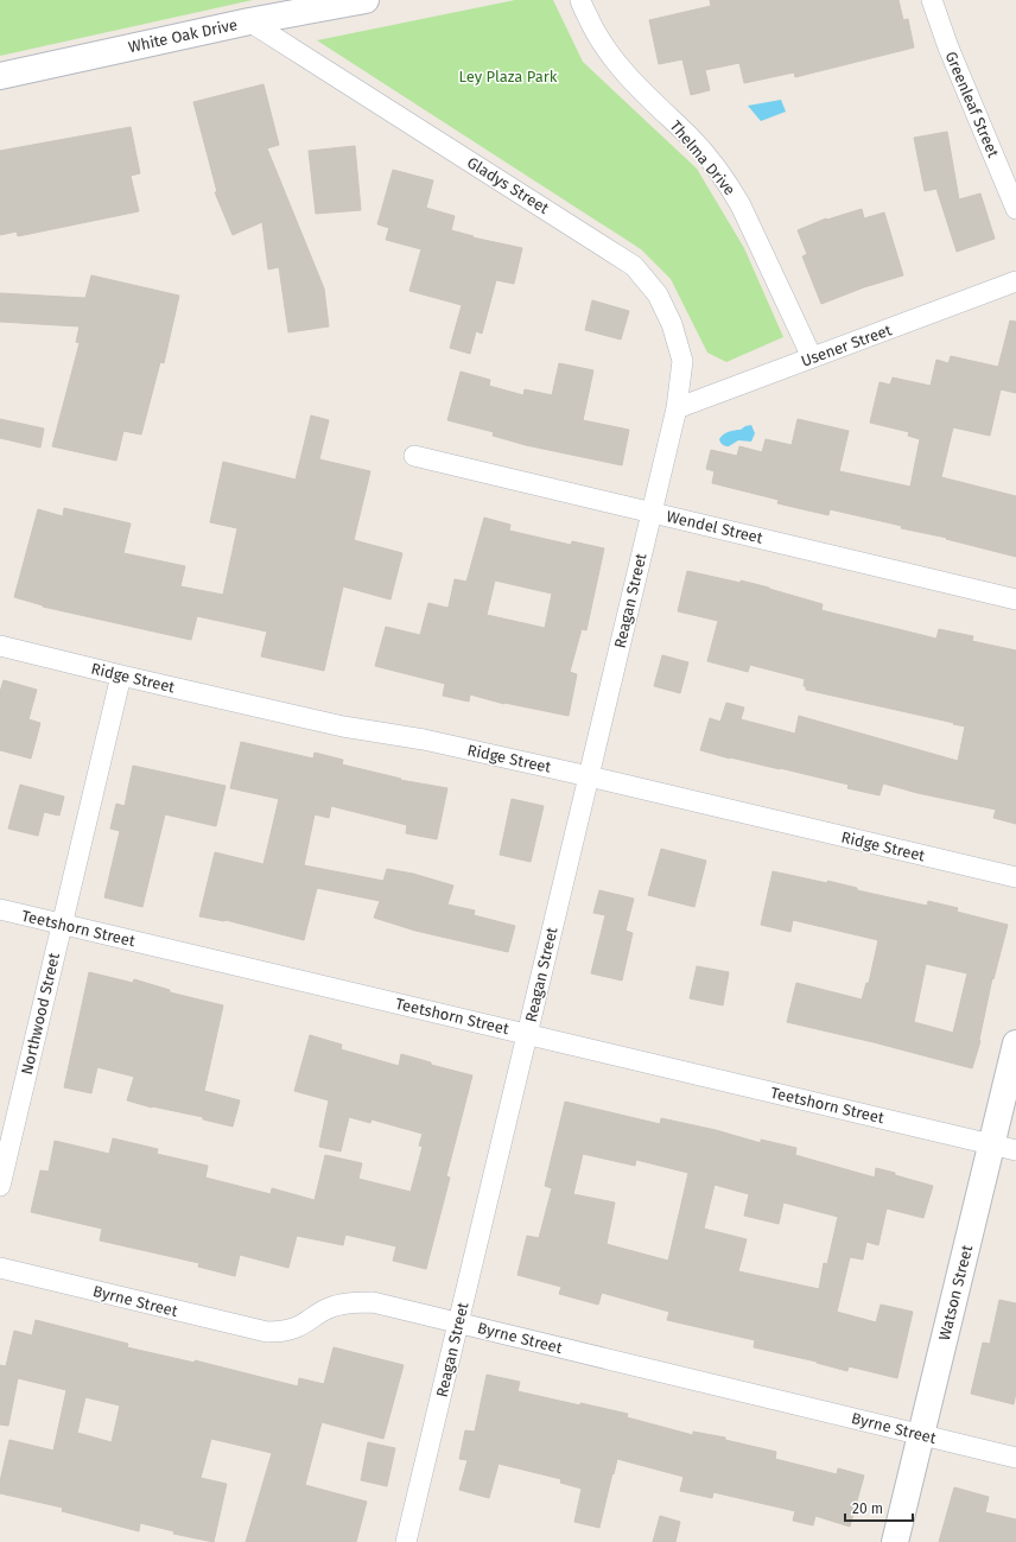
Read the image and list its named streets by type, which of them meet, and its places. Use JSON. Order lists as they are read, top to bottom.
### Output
{
  "streets": {
    "street": [
      "White Oak Drive",
      "Greenleaf Street",
      "Thelma Drive",
      "Gladys Street",
      "Usener Street",
      "Wendel Street",
      "Reagan Street",
      "Ridge Street",
      "Teetshorn Street",
      "Northwood Street",
      "Watson Street",
      "Byrne Street"
    ]
  },
  "crossings": [
    ["White Oak Drive", "Gladys Street"],
    ["Thelma Drive", "Usener Street"],
    ["Gladys Street", "Usener Street"],
    ["Gladys Street", "Reagan Street"],
    ["Usener Street", "Reagan Street"],
    ["Wendel Street", "Reagan Street"],
    ["Reagan Street", "Ridge Street"],
    ["Reagan Street", "Teetshorn Street"],
    ["Reagan Street", "Byrne Street"],
    ["Ridge Street", "Northwood Street"],
    ["Teetshorn Street", "Northwood Street"],
    ["Teetshorn Street", "Watson Street"],
    ["Watson Street", "Byrne Street"]
  ],
  "parks": ["Ley Plaza Park"],
  "scale_bar": "20 m"
}
